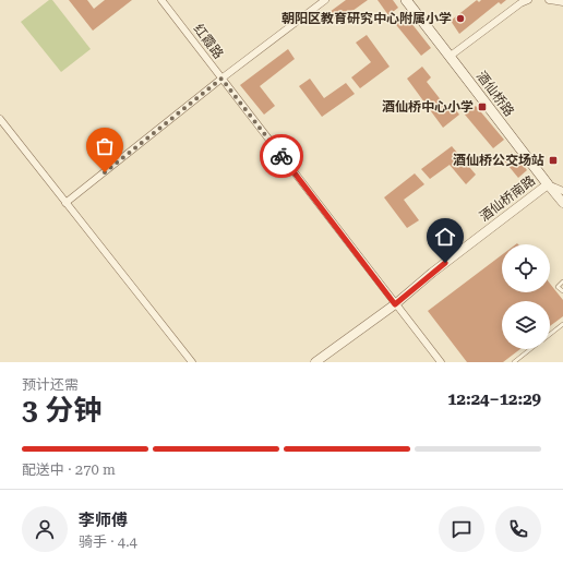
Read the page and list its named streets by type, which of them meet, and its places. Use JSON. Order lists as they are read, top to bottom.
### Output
{
  "streets": {
    "main road": ["酒仙桥路"],
    "street": ["红霞路", "酒仙桥南路"]
  },
  "crossings": [
    ["红霞路", "酒仙桥南路"],
    ["酒仙桥路", "酒仙桥南路"]
  ],
  "places": {
    "other": ["朝阳区教育研究中心附属小学"],
    "transit": ["酒仙桥中心小学", "酒仙桥公交场站"]
  },
  "page": {
    "heading": ["3 分钟", "预计还需", "12:24–12:29"],
    "panel": ["李师傅", "骑手 · 4.4"],
    "bar": "配送中 · 270 m"
  }
}
